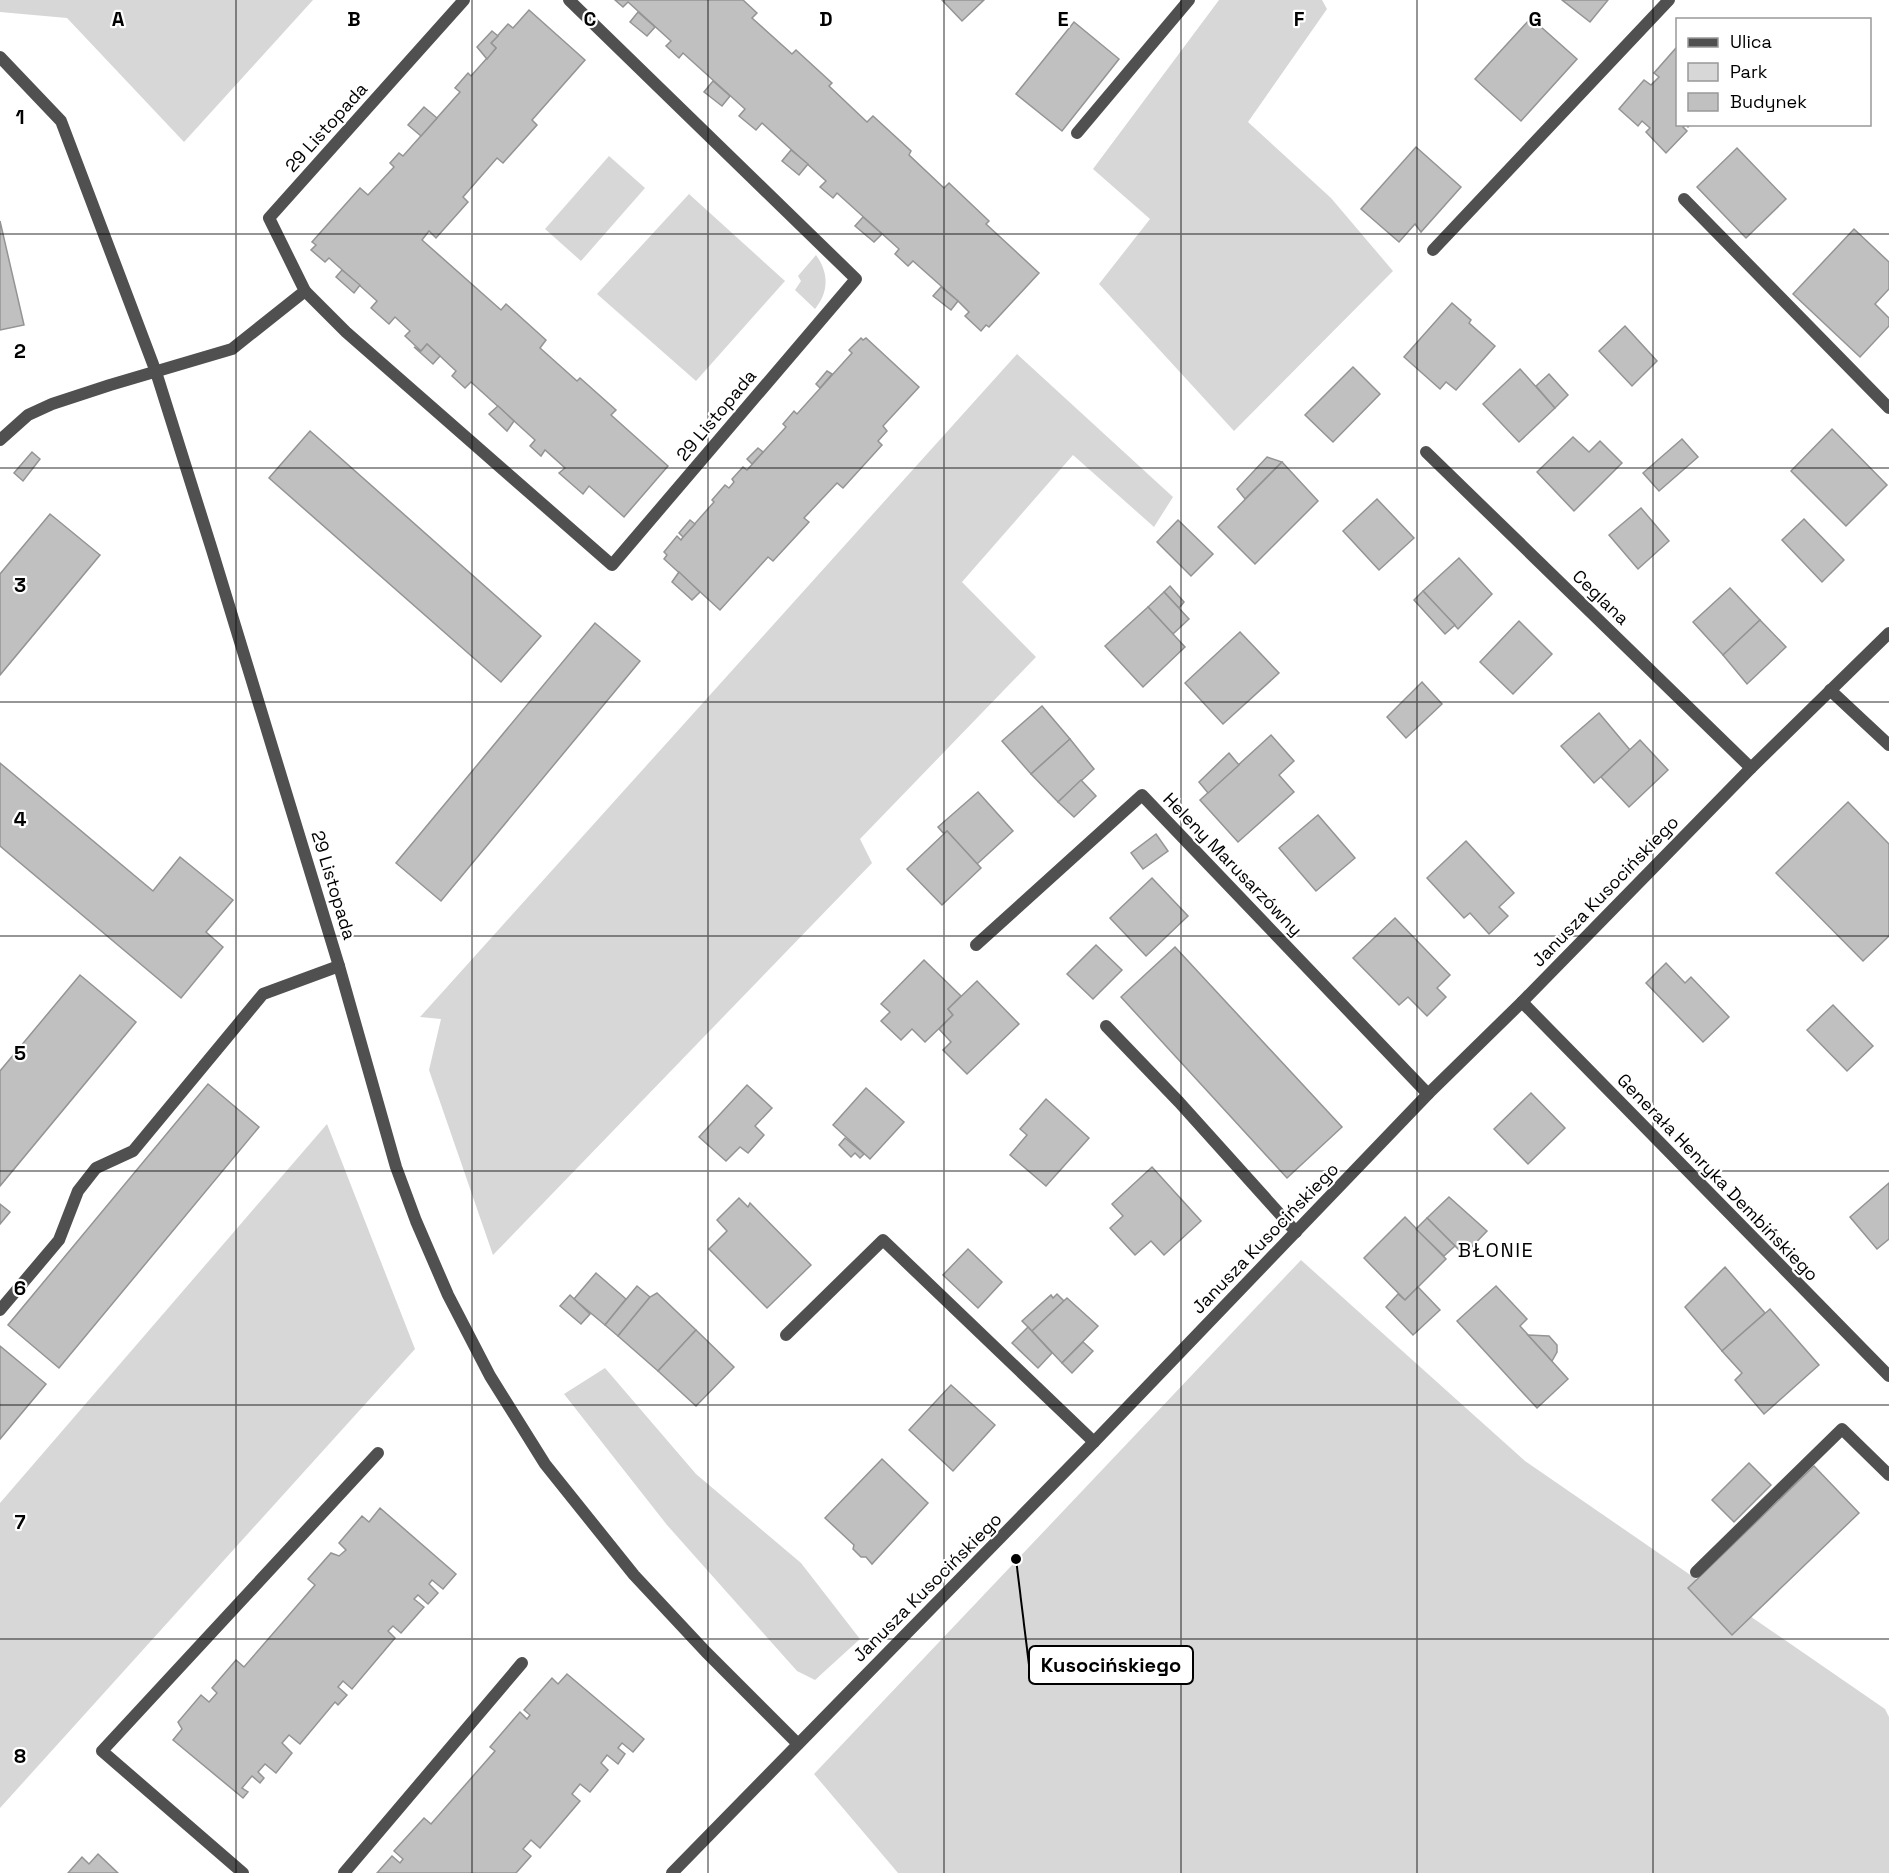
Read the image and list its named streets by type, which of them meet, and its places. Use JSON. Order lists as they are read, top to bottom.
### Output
{
  "streets": {
    "street": [
      "29 Listopada",
      "Ceglana",
      "Heleny Marusarzówny",
      "Janusza Kusocińskiego",
      "Generała Henryka Dembińskiego"
    ]
  },
  "crossings": [
    ["Ceglana", "Janusza Kusocińskiego"],
    ["Heleny Marusarzówny", "Janusza Kusocińskiego"],
    ["Janusza Kusocińskiego", "Generała Henryka Dembińskiego"]
  ],
  "districts": ["BŁONIE"],
  "places": ["Kusocińskiego"],
  "legend": ["Ulica", "Park", "Budynek"],
  "grid": {
    "columns": [
      "A",
      "B",
      "C",
      "D",
      "E",
      "F",
      "G"
    ],
    "rows": [
      "1",
      "2",
      "3",
      "4",
      "5",
      "6",
      "7",
      "8"
    ]
  }
}
